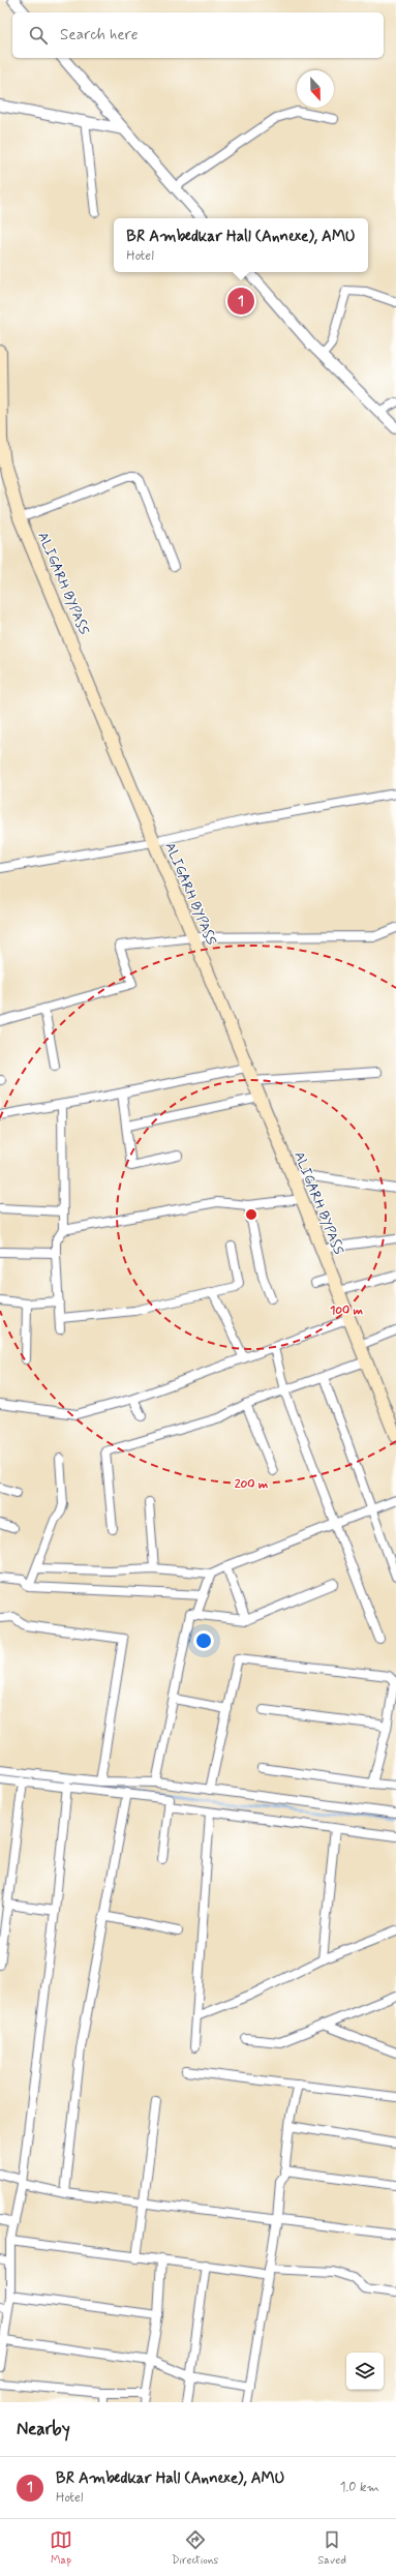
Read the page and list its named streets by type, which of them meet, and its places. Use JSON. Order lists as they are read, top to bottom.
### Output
{
  "streets": {
    "main road": ["ALIGARH BYPASS"]
  },
  "north": "bottom",
  "page": {
    "search": "Search here",
    "popup": ["BR Ambedkar Hall (Annexe), AMU", "Hotel"],
    "pins": "1",
    "heading": "Nearby",
    "list": [
      {
        "mark": "1",
        "name": "BR Ambedkar Hall (Annexe), AMU",
        "note": "Hotel",
        "value": "1.0 km"
      }
    ],
    "nav": ["Map", "Directions", "Saved"]
  },
  "rings": ["100 m", "200 m"]
}
